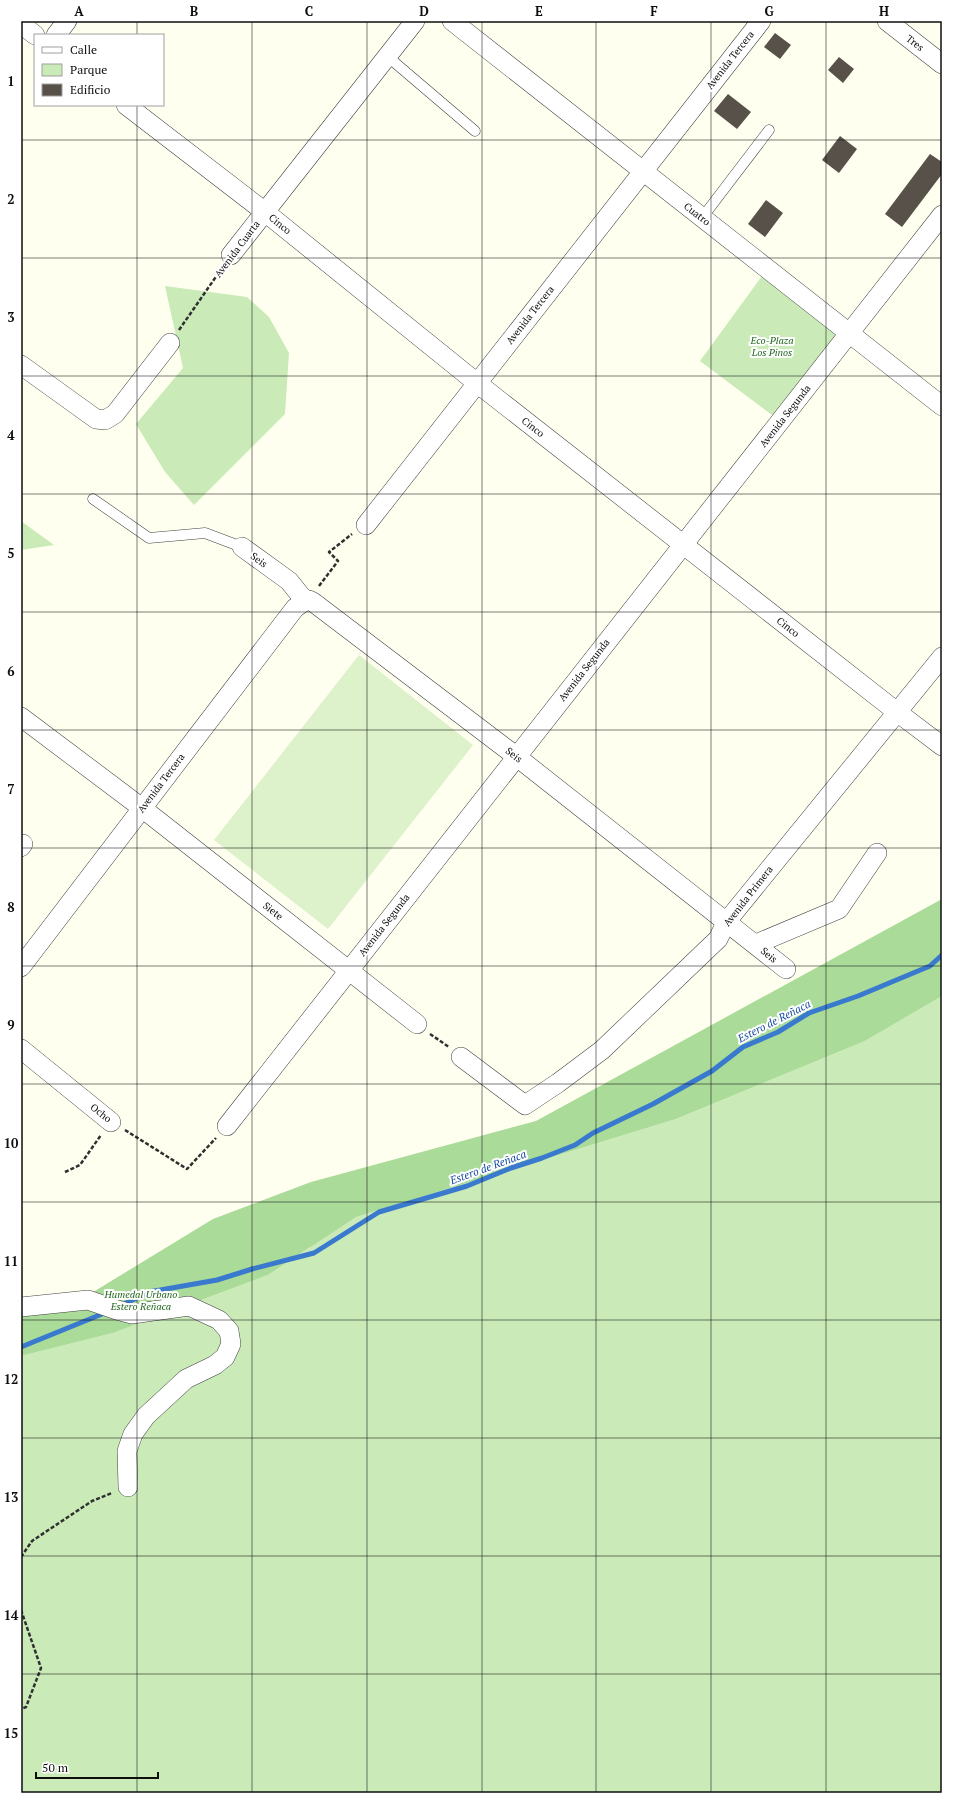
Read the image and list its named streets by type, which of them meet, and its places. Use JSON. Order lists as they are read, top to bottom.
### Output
{
  "streets": {
    "street": [
      "Tres",
      "Avenida Tercera",
      "Cuatro",
      "Cinco",
      "Avenida Cuarta",
      "Avenida Segunda",
      "Seis",
      "Avenida Primera",
      "Siete",
      "Ocho"
    ]
  },
  "crossings": [
    ["Avenida Tercera", "Cuatro"],
    ["Avenida Tercera", "Cinco"],
    ["Avenida Tercera", "Seis"],
    ["Avenida Tercera", "Siete"],
    ["Cuatro", "Avenida Segunda"],
    ["Cinco", "Avenida Cuarta"],
    ["Cinco", "Avenida Segunda"],
    ["Cinco", "Avenida Primera"],
    ["Avenida Segunda", "Seis"],
    ["Avenida Segunda", "Siete"],
    ["Avenida Segunda", "Ocho"],
    ["Seis", "Avenida Primera"]
  ],
  "water": ["Estero de Reñaca"],
  "parks": ["Eco-Plaza Los Pinos", "Humedal Urbano Estero Reñaca"],
  "legend": ["Calle", "Parque", "Edificio"],
  "scale_bar": "50 m",
  "grid": {
    "columns": [
      "A",
      "B",
      "C",
      "D",
      "E",
      "F",
      "G",
      "H"
    ],
    "rows": [
      "1",
      "2",
      "3",
      "4",
      "5",
      "6",
      "7",
      "8",
      "9",
      "10",
      "11",
      "12",
      "13",
      "14",
      "15"
    ]
  }
}
